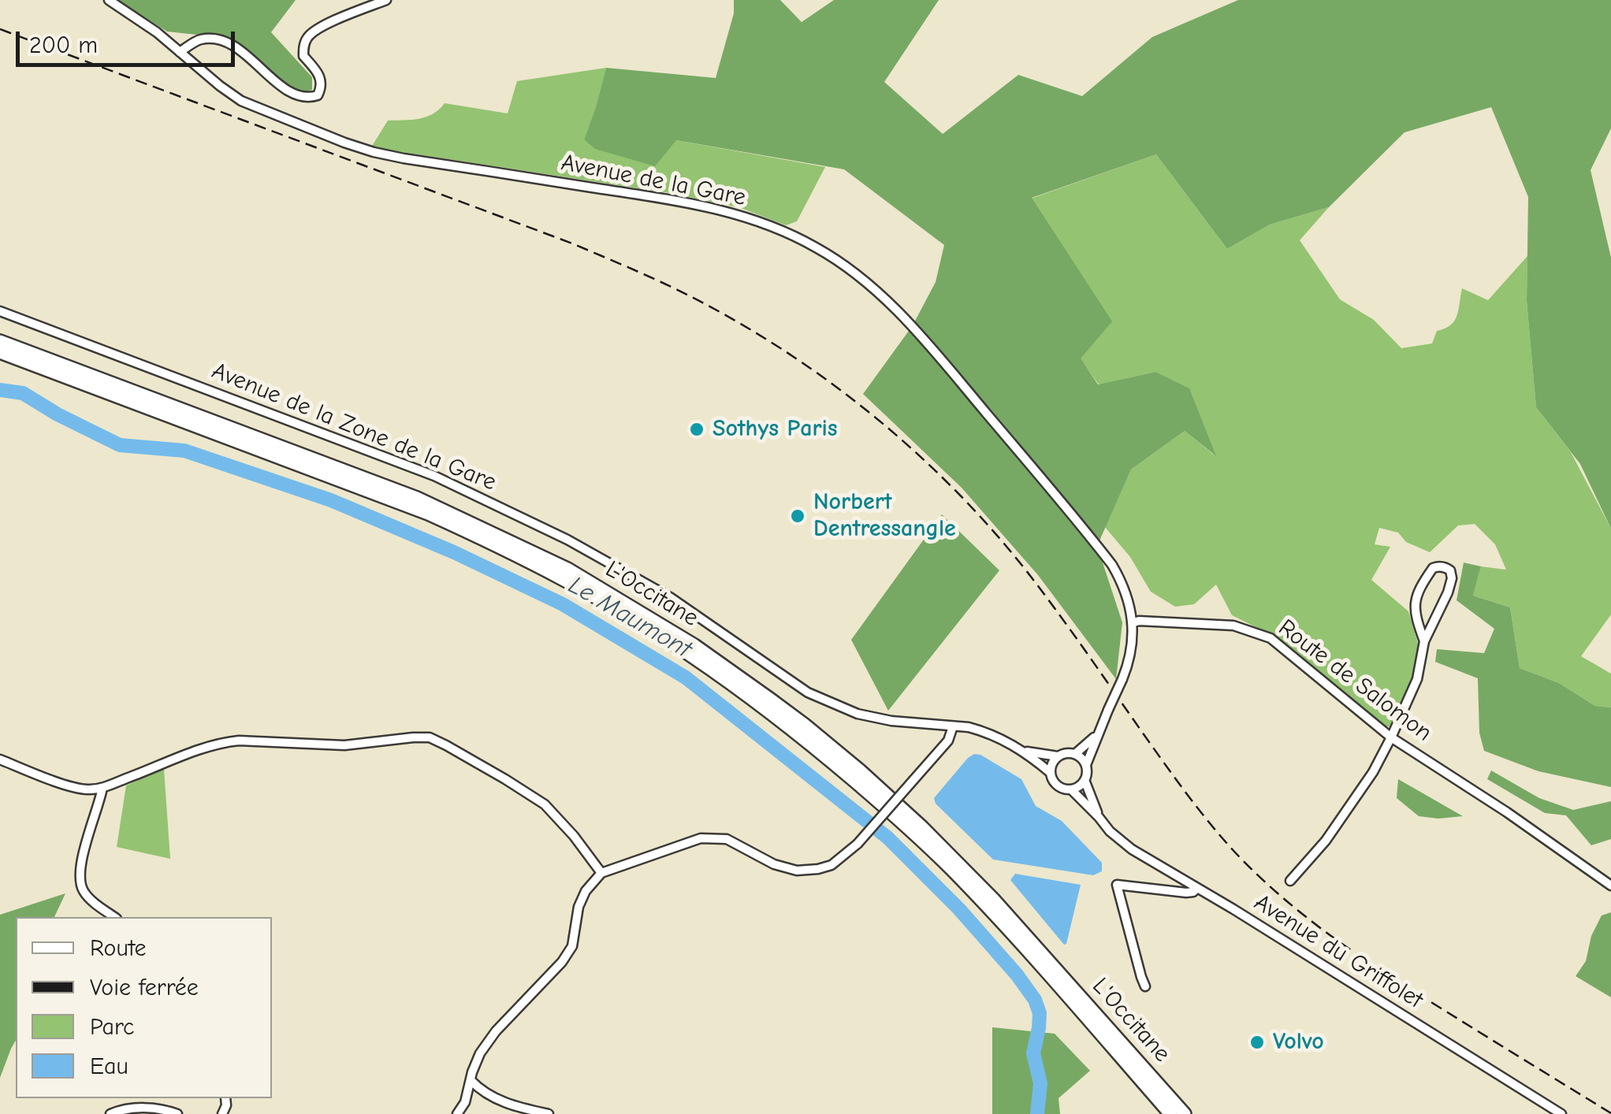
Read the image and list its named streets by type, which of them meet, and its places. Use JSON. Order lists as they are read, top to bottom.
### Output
{
  "streets": {
    "highway": ["L'Occitane"],
    "street": [
      "Avenue de la Gare",
      "Avenue de la Zone de la Gare",
      "Route de Salomon",
      "Avenue du Griffolet"
    ]
  },
  "crossings": [
    ["Avenue de la Gare", "Avenue de la Zone de la Gare"],
    ["Avenue de la Gare", "Route de Salomon"],
    ["Avenue de la Gare", "Avenue du Griffolet"],
    ["Avenue de la Zone de la Gare", "Avenue du Griffolet"]
  ],
  "water": ["Le Maumont"],
  "places": ["Sothys Paris", "Norbert Dentressangle", "Volvo"],
  "legend": [
    "Route",
    "Voie ferrée",
    "Parc",
    "Eau"
  ],
  "scale_bar": "200 m"
}
